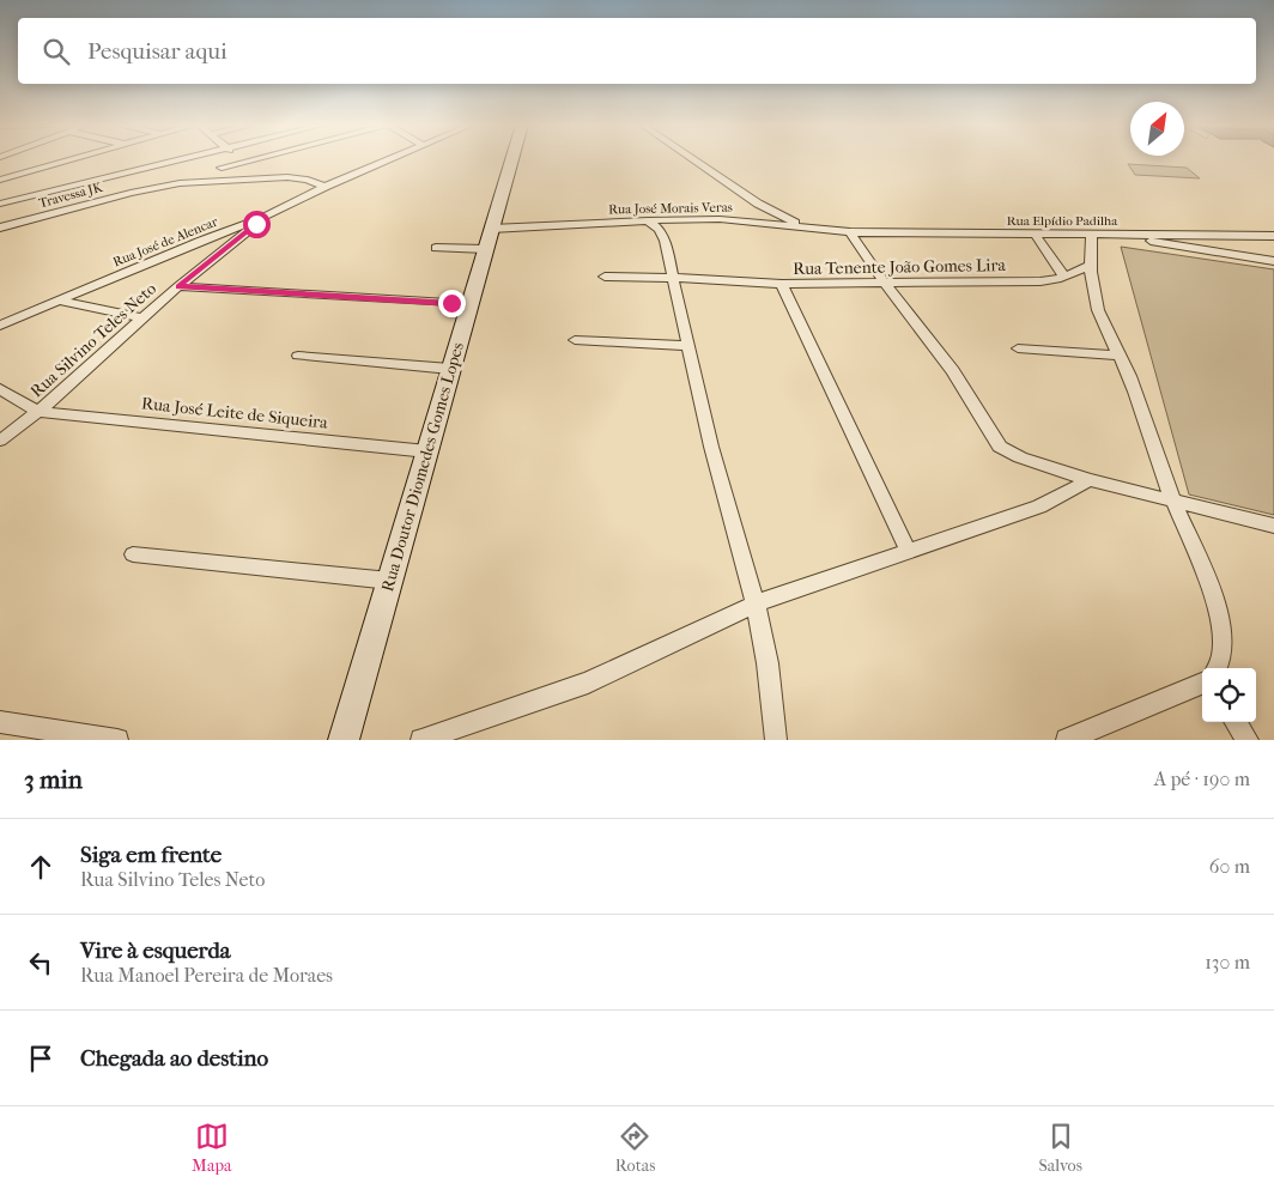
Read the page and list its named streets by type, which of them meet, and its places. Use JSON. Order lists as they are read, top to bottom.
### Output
{
  "streets": {
    "street": [
      "Travessa JK",
      "Rua José Morais Veras",
      "Rua Elpídio Padilha",
      "Rua José de Alencar",
      "Rua Tenente João Gomes Lira",
      "Rua Silvino Teles Neto",
      "Rua José Leite de Siqueira",
      "Rua Doutor Diomedes Gomes Lopes"
    ]
  },
  "crossings": [
    ["Travessa JK", "Rua José de Alencar"],
    ["Rua José Morais Veras", "Rua Elpídio Padilha"],
    ["Rua José Morais Veras", "Rua Doutor Diomedes Gomes Lopes"],
    ["Rua José de Alencar", "Rua Silvino Teles Neto"],
    ["Rua Silvino Teles Neto", "Rua José Leite de Siqueira"],
    ["Rua José Leite de Siqueira", "Rua Doutor Diomedes Gomes Lopes"]
  ],
  "north": "top right",
  "page": {
    "search": "Pesquisar aqui",
    "heading": ["3 min", "A pé · 190 m"],
    "list": [
      ["Siga em frente", "Rua Silvino Teles Neto", "60 m"],
      ["Vire à esquerda", "Rua Manoel Pereira de Moraes", "130 m"],
      "Chegada ao destino"
    ],
    "nav": ["Mapa", "Rotas", "Salvos"]
  }
}
